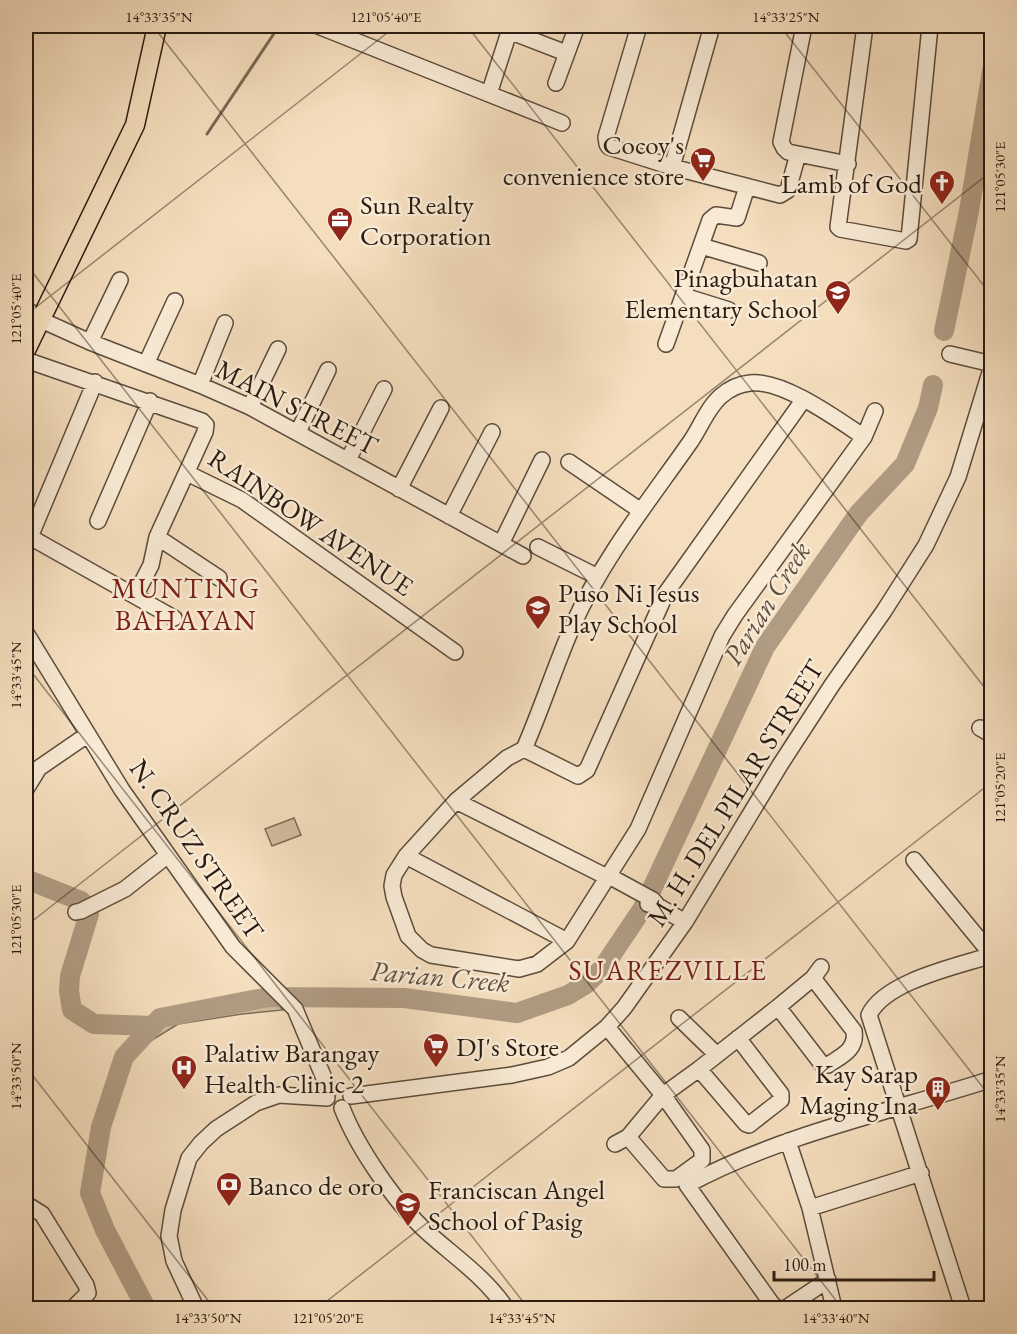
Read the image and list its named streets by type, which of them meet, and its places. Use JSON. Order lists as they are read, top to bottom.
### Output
{
  "streets": {
    "street": [
      "MAIN STREET",
      "RAINBOW AVENUE",
      "M. H. DEL PILAR STREET",
      "N. CRUZ STREET"
    ]
  },
  "districts": ["MUNTING BAHAYAN", "SUAREZVILLE"],
  "water": ["Parian Creek"],
  "places": {
    "supermarket": ["Cocoy's convenience store", "DJ's Store"],
    "church": ["Lamb of God"],
    "office": ["Sun Realty Corporation"],
    "school or university": ["Pinagbuhatan Elementary School", "Puso Ni Jesus Play School", "Franciscan Angel School of Pasig"],
    "hospital": ["Palatiw Barangay Health Clinic 2"],
    "building": ["Kay Sarap Maging Ina"],
    "bank": ["Banco de oro"]
  },
  "scale_bar": "100 m",
  "coordinates": [
    "14°33'35\"N",
    "121°05'40\"E",
    "14°33'25\"N",
    "121°05'30\"E",
    "14°33'45\"N",
    "121°05'20\"E",
    "14°33'50\"N",
    "14°33'40\"N"
  ]
}
